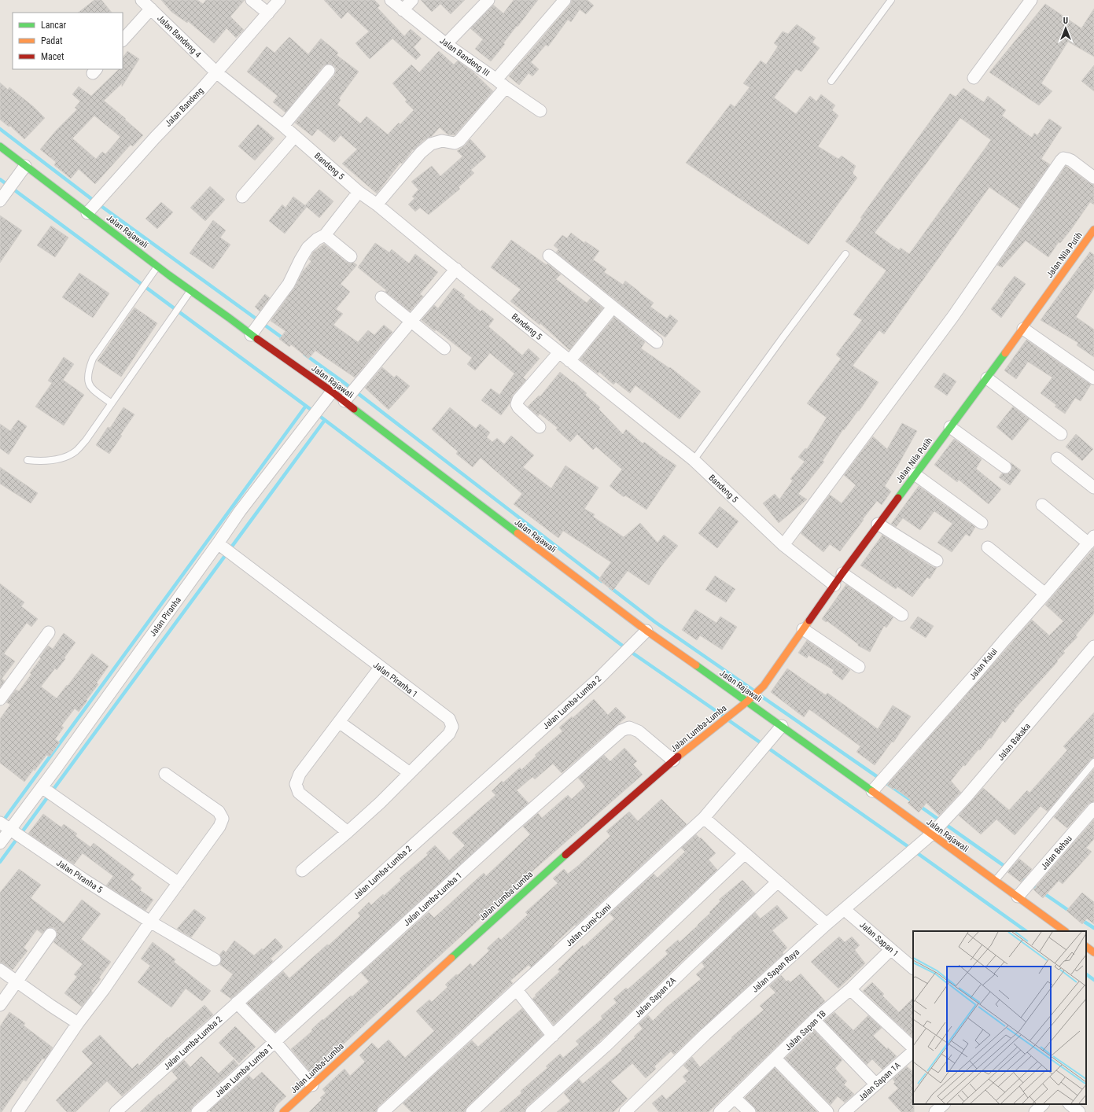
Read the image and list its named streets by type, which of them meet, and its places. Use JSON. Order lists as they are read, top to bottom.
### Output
{
  "streets": {
    "main road": ["Jalan Rajawali", "Jalan Nila Putih", "Jalan Lumba-Lumba"],
    "street": [
      "Jalan Bandeng 4",
      "Jalan Bandeng III",
      "Jalan Bandeng",
      "Bandeng 5",
      "Jalan Piranha",
      "Jalan Kalui",
      "Jalan Piranha 1",
      "Jalan Lumba-Lumba 2",
      "Jalan Bakaka",
      "Jalan Behau",
      "Jalan Piranha 5",
      "Jalan Lumba-Lumba 1",
      "Jalan Cumi-Cumi",
      "Jalan Sapan 1",
      "Jalan Sapan Raya",
      "Jalan Sapan 2A",
      "Jalan Sapan 1B",
      "Jalan Sapan 1A"
    ]
  },
  "crossings": [
    ["Jalan Bandeng 4", "Jalan Bandeng"],
    ["Jalan Bandeng 4", "Bandeng 5"],
    ["Jalan Bandeng", "Bandeng 5"],
    ["Jalan Bandeng", "Jalan Rajawali"],
    ["Bandeng 5", "Jalan Nila Putih"],
    ["Jalan Rajawali", "Jalan Nila Putih"],
    ["Jalan Rajawali", "Jalan Piranha"],
    ["Jalan Rajawali", "Jalan Kalui"],
    ["Jalan Rajawali", "Jalan Lumba-Lumba 2"],
    ["Jalan Rajawali", "Jalan Lumba-Lumba"],
    ["Jalan Rajawali", "Jalan Bakaka"],
    ["Jalan Rajawali", "Jalan Behau"],
    ["Jalan Rajawali", "Jalan Cumi-Cumi"],
    ["Jalan Rajawali", "Jalan Sapan Raya"],
    ["Jalan Nila Putih", "Jalan Lumba-Lumba"],
    ["Jalan Piranha", "Jalan Piranha 1"],
    ["Jalan Piranha", "Jalan Piranha 5"],
    ["Jalan Lumba-Lumba", "Jalan Lumba-Lumba 1"],
    ["Jalan Bakaka", "Jalan Sapan Raya"],
    ["Jalan Sapan 1", "Jalan Sapan Raya"],
    ["Jalan Sapan 1", "Jalan Sapan 1B"]
  ],
  "legend": ["Lancar", "Padat", "Macet"],
  "north": "top"
}
